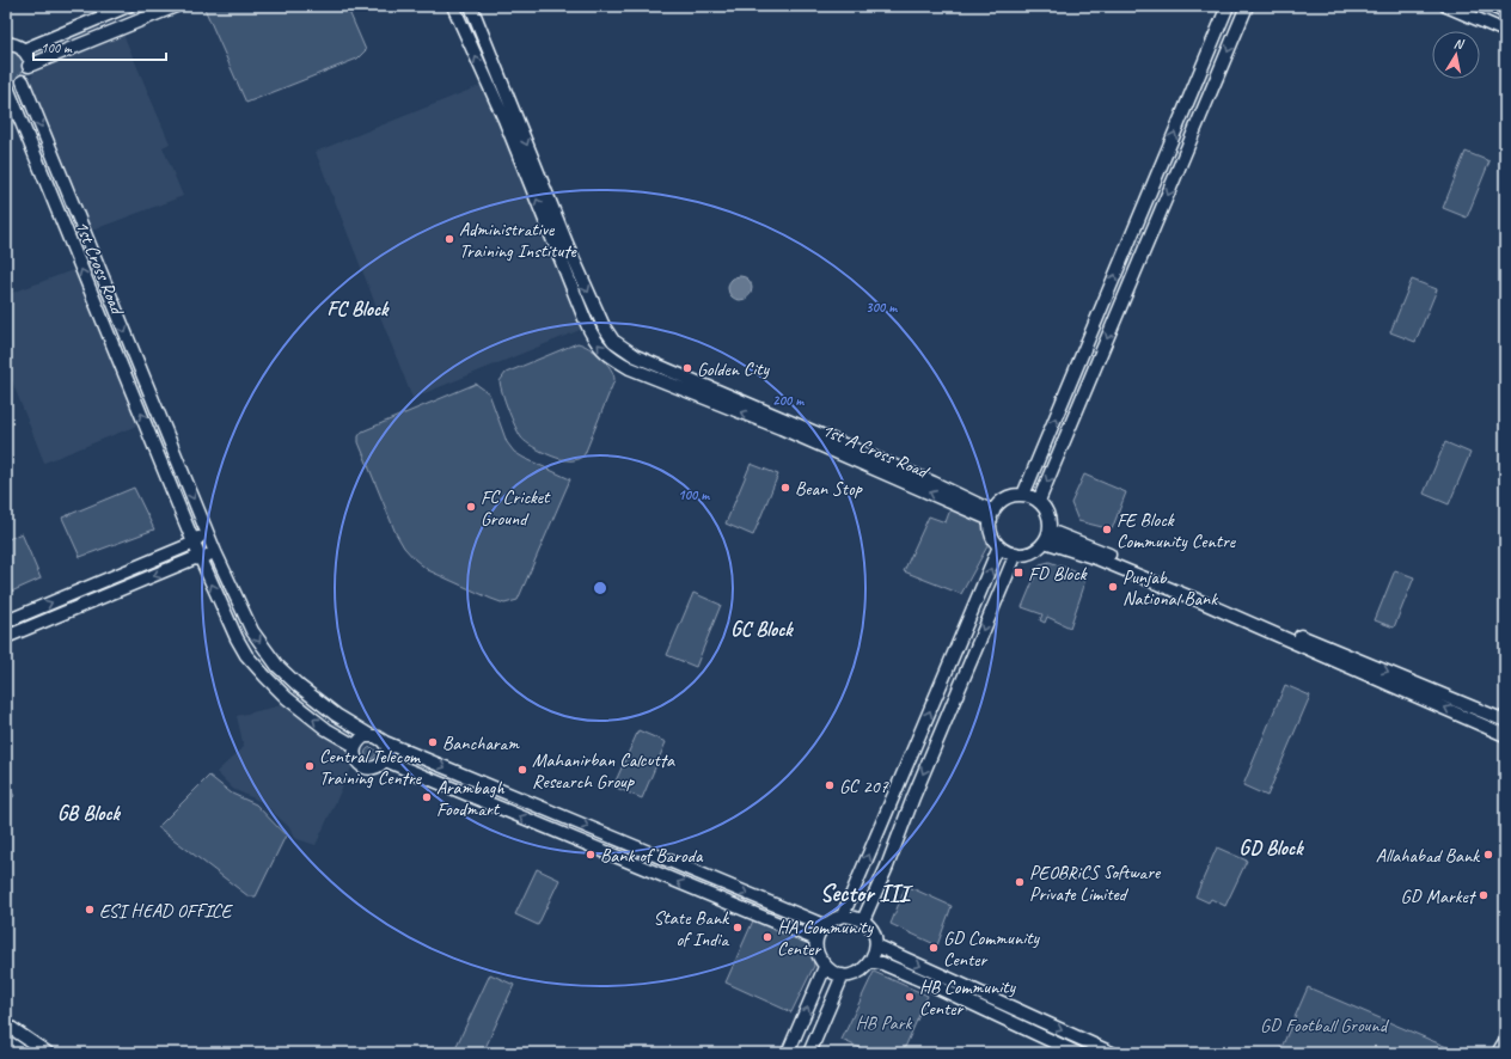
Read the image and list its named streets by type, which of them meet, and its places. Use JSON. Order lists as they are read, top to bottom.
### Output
{
  "streets": {
    "street": ["1st Cross Road", "1st A Cross Road"]
  },
  "districts": [
    "FC Block",
    "GC Block",
    "GB Block",
    "GD Block",
    "Sector III"
  ],
  "parks": ["HB Park", "GD Football Ground"],
  "places": {
    "other": [
      "Administrative Training Institute",
      "Golden City",
      "Bean Stop",
      "FC Cricket Ground",
      "FE Block Community Centre",
      "Punjab National Bank",
      "Bancharam",
      "Central Telecom Training Centre",
      "Mahanirban Calcutta Research Group",
      "GC 207",
      "Arambagh Foodmart",
      "Bank of Baroda",
      "Allahabad Bank",
      "PEOBRiCS Software Private Limited",
      "GD Market",
      "ESI HEAD OFFICE",
      "State Bank of India",
      "HA Community Center",
      "GD Community Center",
      "HB Community Center"
    ],
    "transit": ["FD Block"]
  },
  "scale_bar": "100 m",
  "north": "top",
  "rings": ["300 m", "200 m", "100 m"]
}
